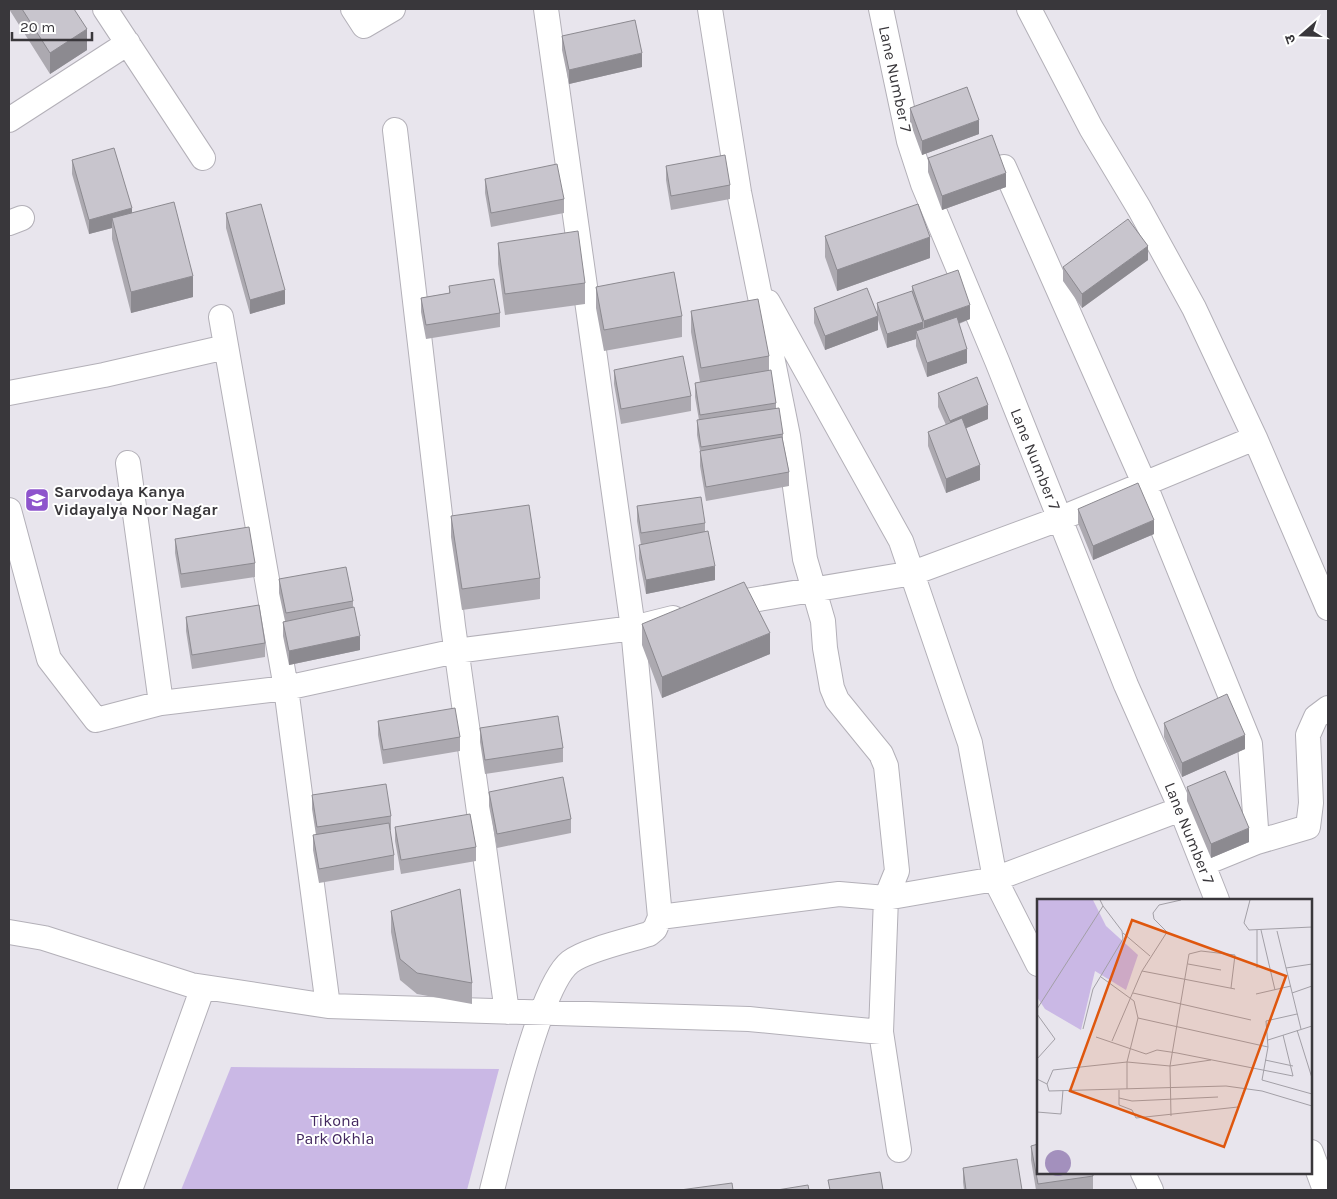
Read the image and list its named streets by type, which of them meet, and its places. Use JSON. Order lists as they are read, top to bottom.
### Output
{
  "streets": {
    "street": ["Lane Number 7"]
  },
  "parks": ["Tikona Park Okhla"],
  "places": {
    "school or university": ["Sarvodaya Kanya Vidayalya Noor Nagar"]
  },
  "scale_bar": "20 m",
  "north": "left"
}
